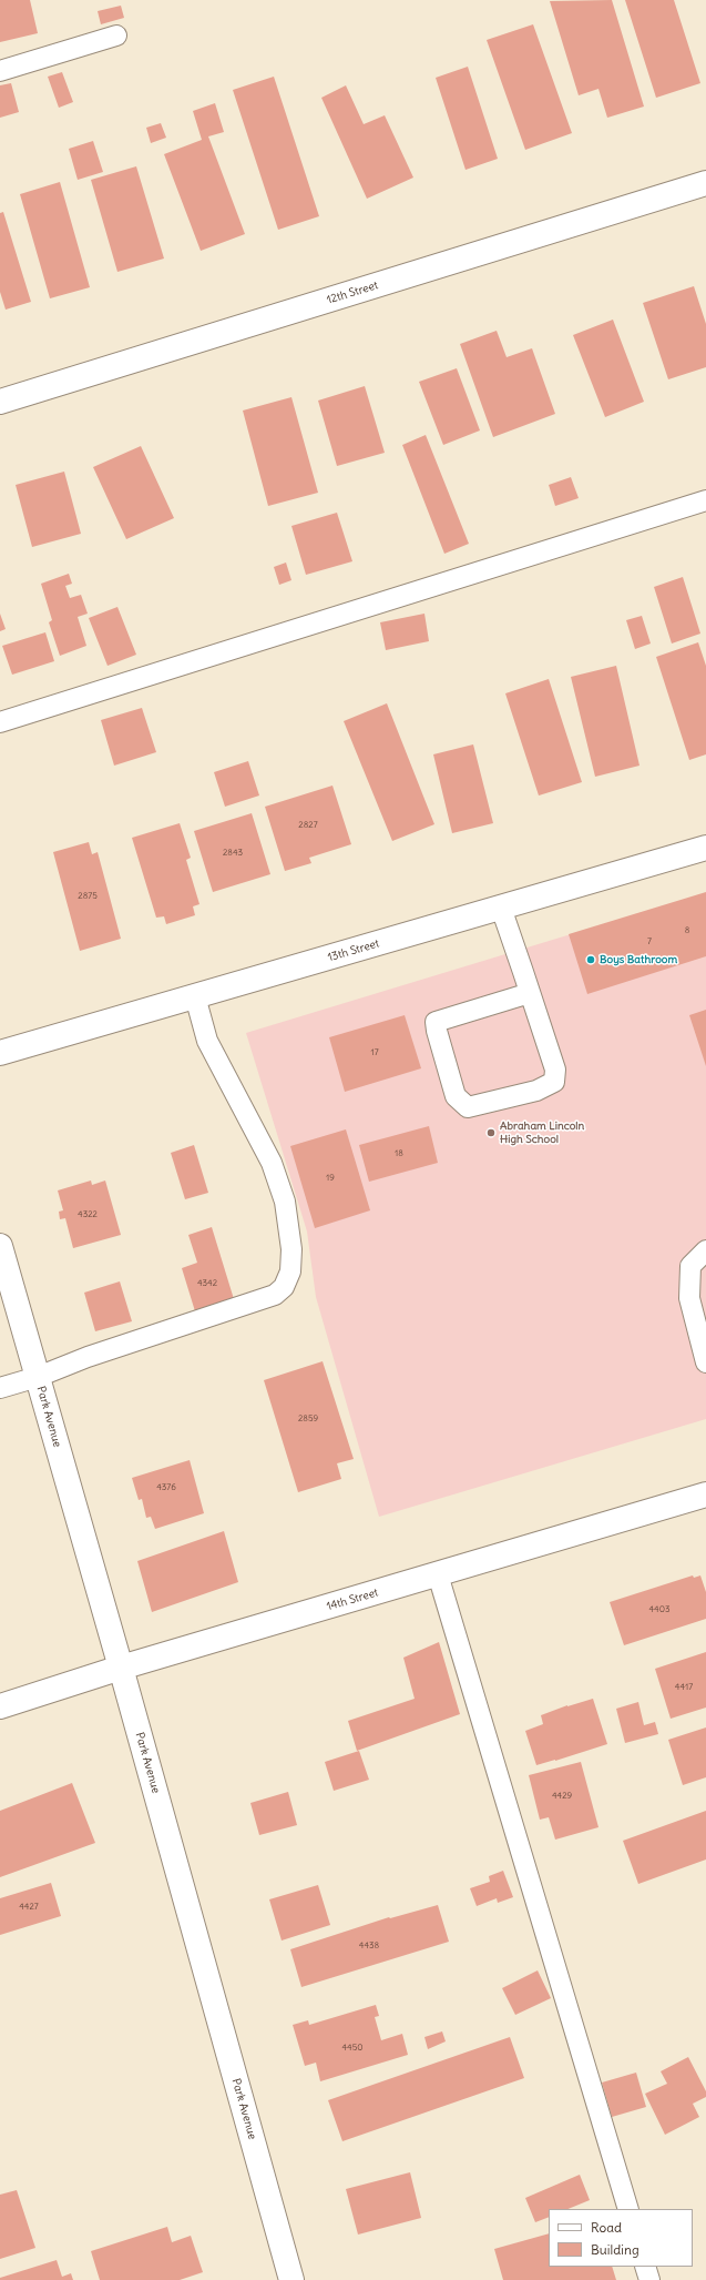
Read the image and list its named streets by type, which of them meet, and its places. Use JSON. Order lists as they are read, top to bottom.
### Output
{
  "streets": {
    "street": [
      "12th Street",
      "13th Street",
      "Park Avenue",
      "14th Street"
    ]
  },
  "crossings": [
    ["Park Avenue", "14th Street"]
  ],
  "places": ["Boys Bathroom", "Abraham Lincoln High School"],
  "house_numbers": [
    "2827",
    "2843",
    "2875",
    "8",
    "7",
    "17",
    "18",
    "19",
    "4322",
    "4342",
    "2859",
    "4376",
    "4403",
    "4417",
    "4429",
    "4427",
    "4438",
    "4450"
  ],
  "legend": ["Road", "Building"]
}
